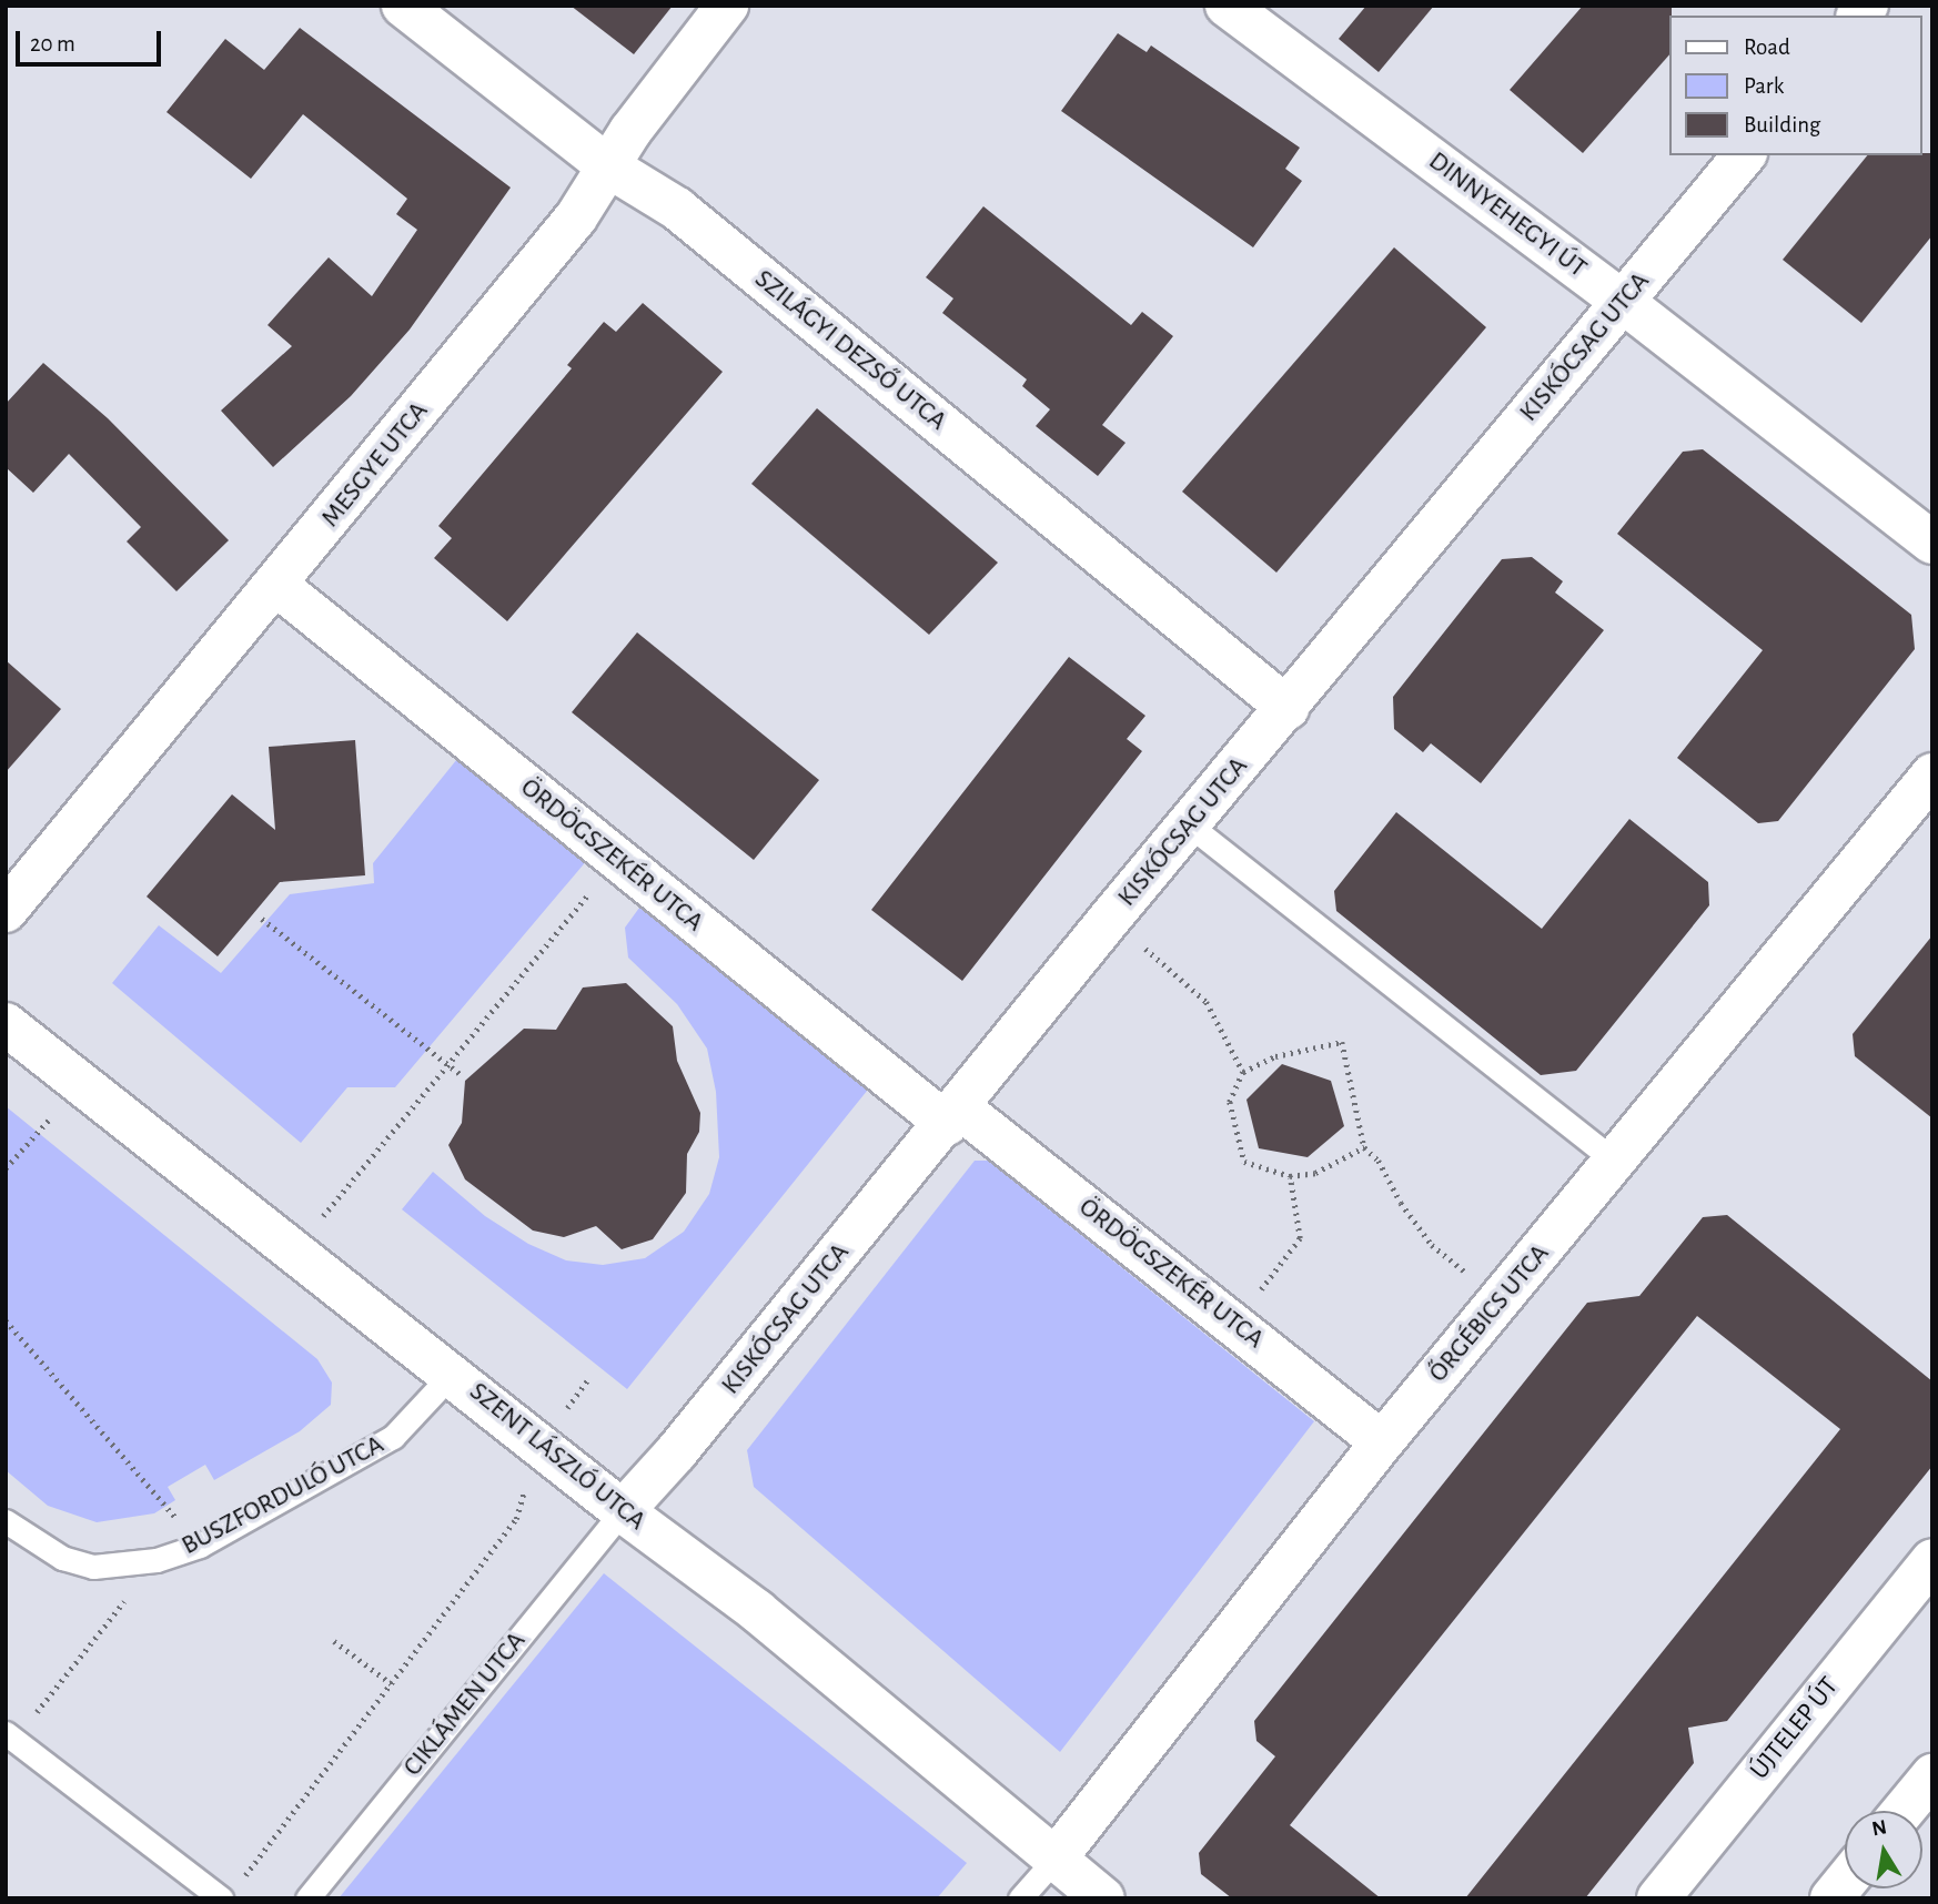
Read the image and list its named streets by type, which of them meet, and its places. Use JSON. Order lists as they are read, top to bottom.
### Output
{
  "streets": {
    "street": [
      "DINNYEHEGYI ÚT",
      "KISKÓCSAG UTCA",
      "SZILÁGYI DEZSŐ UTCA",
      "MESGYE UTCA",
      "ÖRDÖGSZEKÉR UTCA",
      "ŐRGÉBICS UTCA",
      "SZENT LÁSZLÓ UTCA",
      "ÚJTELEP ÚT"
    ],
    "lane": ["BUSZFORDULÓ UTCA", "CIKLÁMEN UTCA"]
  },
  "crossings": [
    ["DINNYEHEGYI ÚT", "KISKÓCSAG UTCA"],
    ["KISKÓCSAG UTCA", "SZILÁGYI DEZSŐ UTCA"],
    ["KISKÓCSAG UTCA", "ÖRDÖGSZEKÉR UTCA"],
    ["KISKÓCSAG UTCA", "SZENT LÁSZLÓ UTCA"],
    ["KISKÓCSAG UTCA", "CIKLÁMEN UTCA"],
    ["SZILÁGYI DEZSŐ UTCA", "MESGYE UTCA"],
    ["MESGYE UTCA", "ÖRDÖGSZEKÉR UTCA"],
    ["ÖRDÖGSZEKÉR UTCA", "ŐRGÉBICS UTCA"],
    ["ŐRGÉBICS UTCA", "SZENT LÁSZLÓ UTCA"],
    ["SZENT LÁSZLÓ UTCA", "BUSZFORDULÓ UTCA"],
    ["SZENT LÁSZLÓ UTCA", "CIKLÁMEN UTCA"]
  ],
  "legend": ["Road", "Park", "Building"],
  "scale_bar": "20 m",
  "north": "top"
}
